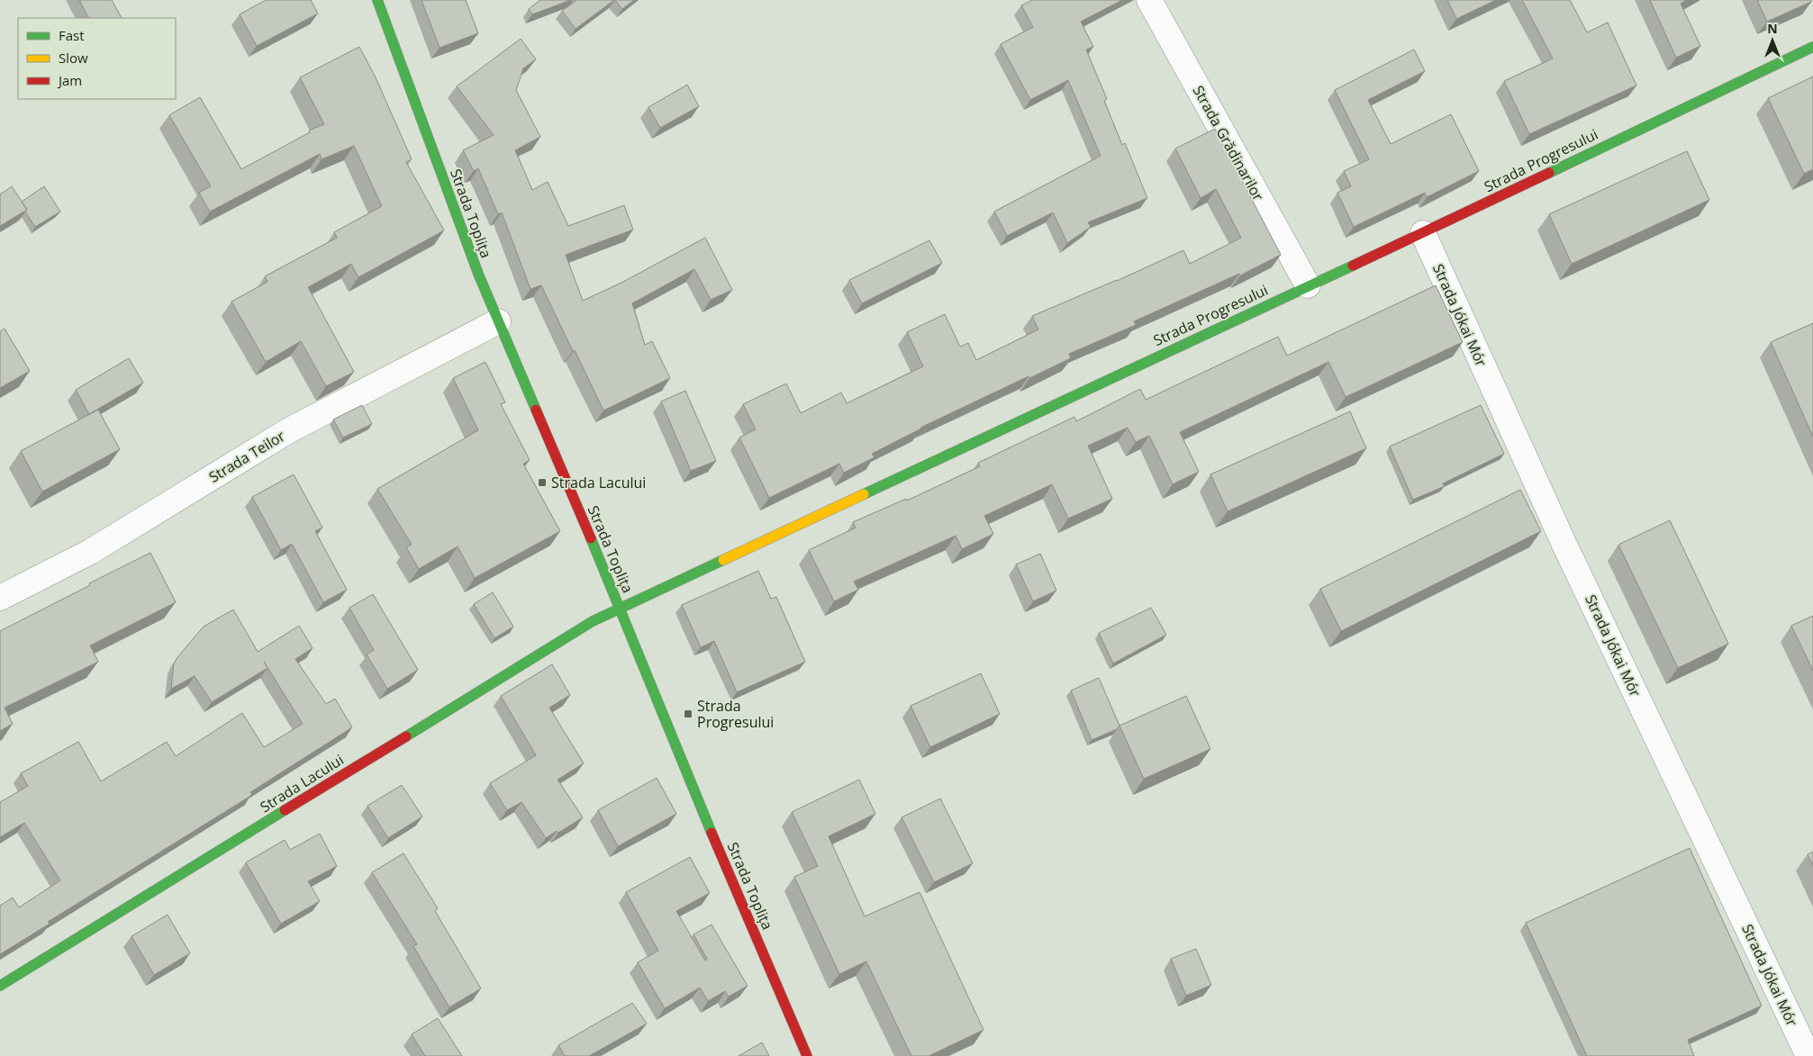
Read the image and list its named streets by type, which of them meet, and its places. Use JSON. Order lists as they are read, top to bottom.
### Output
{
  "streets": {
    "street": [
      "Strada Grădinarilor",
      "Strada Progresului",
      "Strada Toplița",
      "Strada Jókai Mór",
      "Strada Teilor",
      "Strada Lacului"
    ]
  },
  "crossings": [
    ["Strada Grădinarilor", "Strada Progresului"],
    ["Strada Progresului", "Strada Toplița"],
    ["Strada Progresului", "Strada Jókai Mór"],
    ["Strada Progresului", "Strada Lacului"],
    ["Strada Toplița", "Strada Teilor"],
    ["Strada Toplița", "Strada Lacului"]
  ],
  "places": {
    "transit": ["Strada Lacului", "Strada Progresului"]
  },
  "legend": ["Fast", "Slow", "Jam"],
  "north": "top"
}
